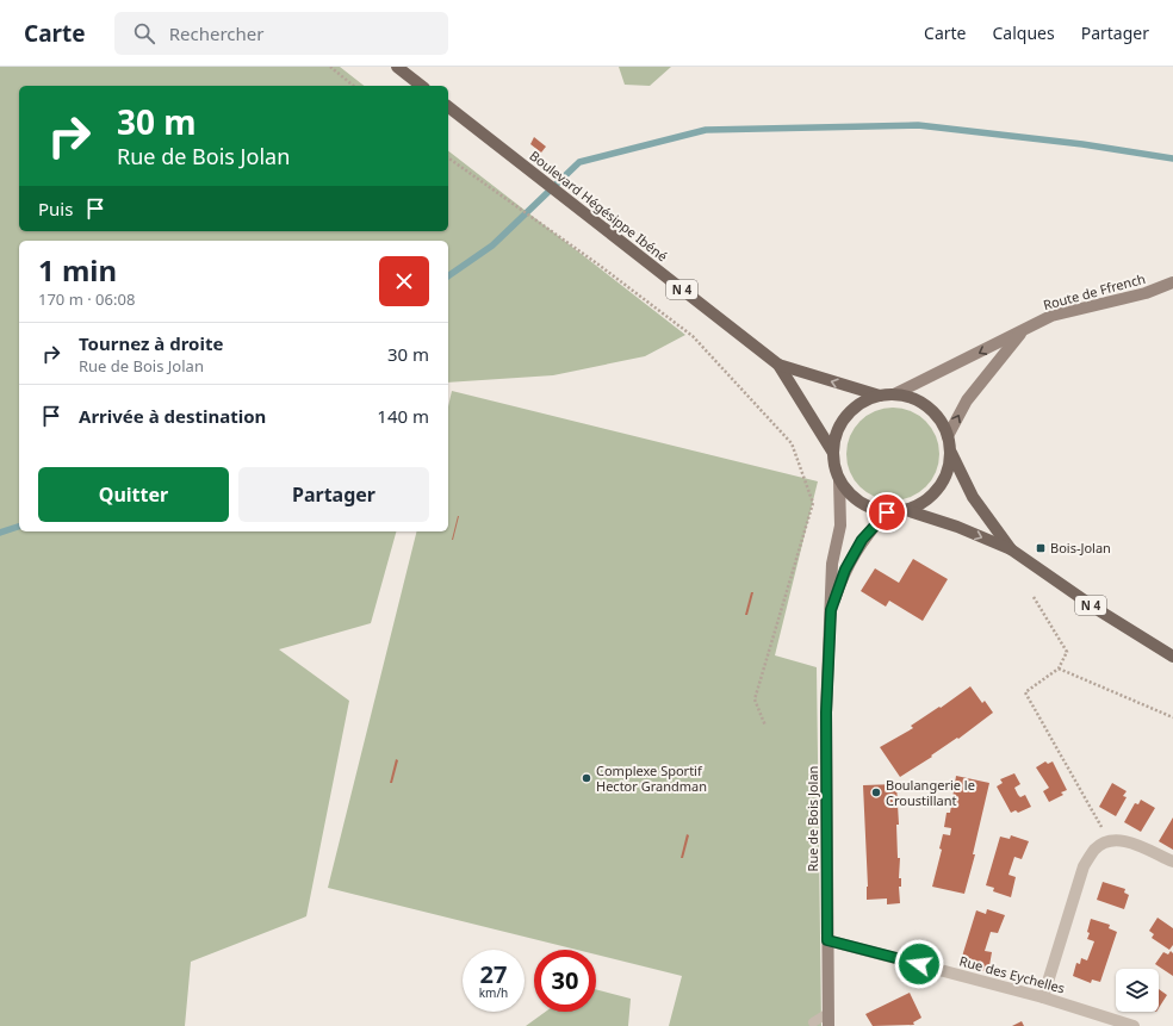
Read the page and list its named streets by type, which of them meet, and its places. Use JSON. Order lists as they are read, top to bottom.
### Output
{
  "streets": {
    "main road": ["Boulevard Hégésippe Ibéné", "N 4"],
    "street": ["Route de Ffrench", "Rue de Bois Jolan", "Rue des Eychelles"]
  },
  "crossings": [
    ["Boulevard Hégésippe Ibéné", "N 4"],
    ["Boulevard Hégésippe Ibéné", "Route de Ffrench"],
    ["Boulevard Hégésippe Ibéné", "Rue de Bois Jolan"],
    ["N 4", "Route de Ffrench"],
    ["N 4", "Rue de Bois Jolan"],
    ["Route de Ffrench", "Rue de Bois Jolan"],
    ["Rue de Bois Jolan", "Rue des Eychelles"]
  ],
  "places": {
    "transit": ["Bois-Jolan"],
    "other": ["Complexe Sportif Hector Grandman", "Boulangerie le Croustillant"]
  },
  "page": {
    "header": "Carte",
    "search": "Rechercher",
    "nav": ["Carte", "Calques", "Partager"],
    "turn": ["30 m", "Rue de Bois Jolan"],
    "then": "Puis",
    "heading": ["1 min", "170 m · 06:08"],
    "list": [
      {
        "name": "Tournez à droite",
        "note": "Rue de Bois Jolan",
        "value": "30 m"
      },
      {
        "name": "Arrivée à destination",
        "value": "140 m"
      }
    ],
    "buttons": ["Quitter", "Partager"],
    "speed": "27 km/h",
    "limit": "30"
  }
}
